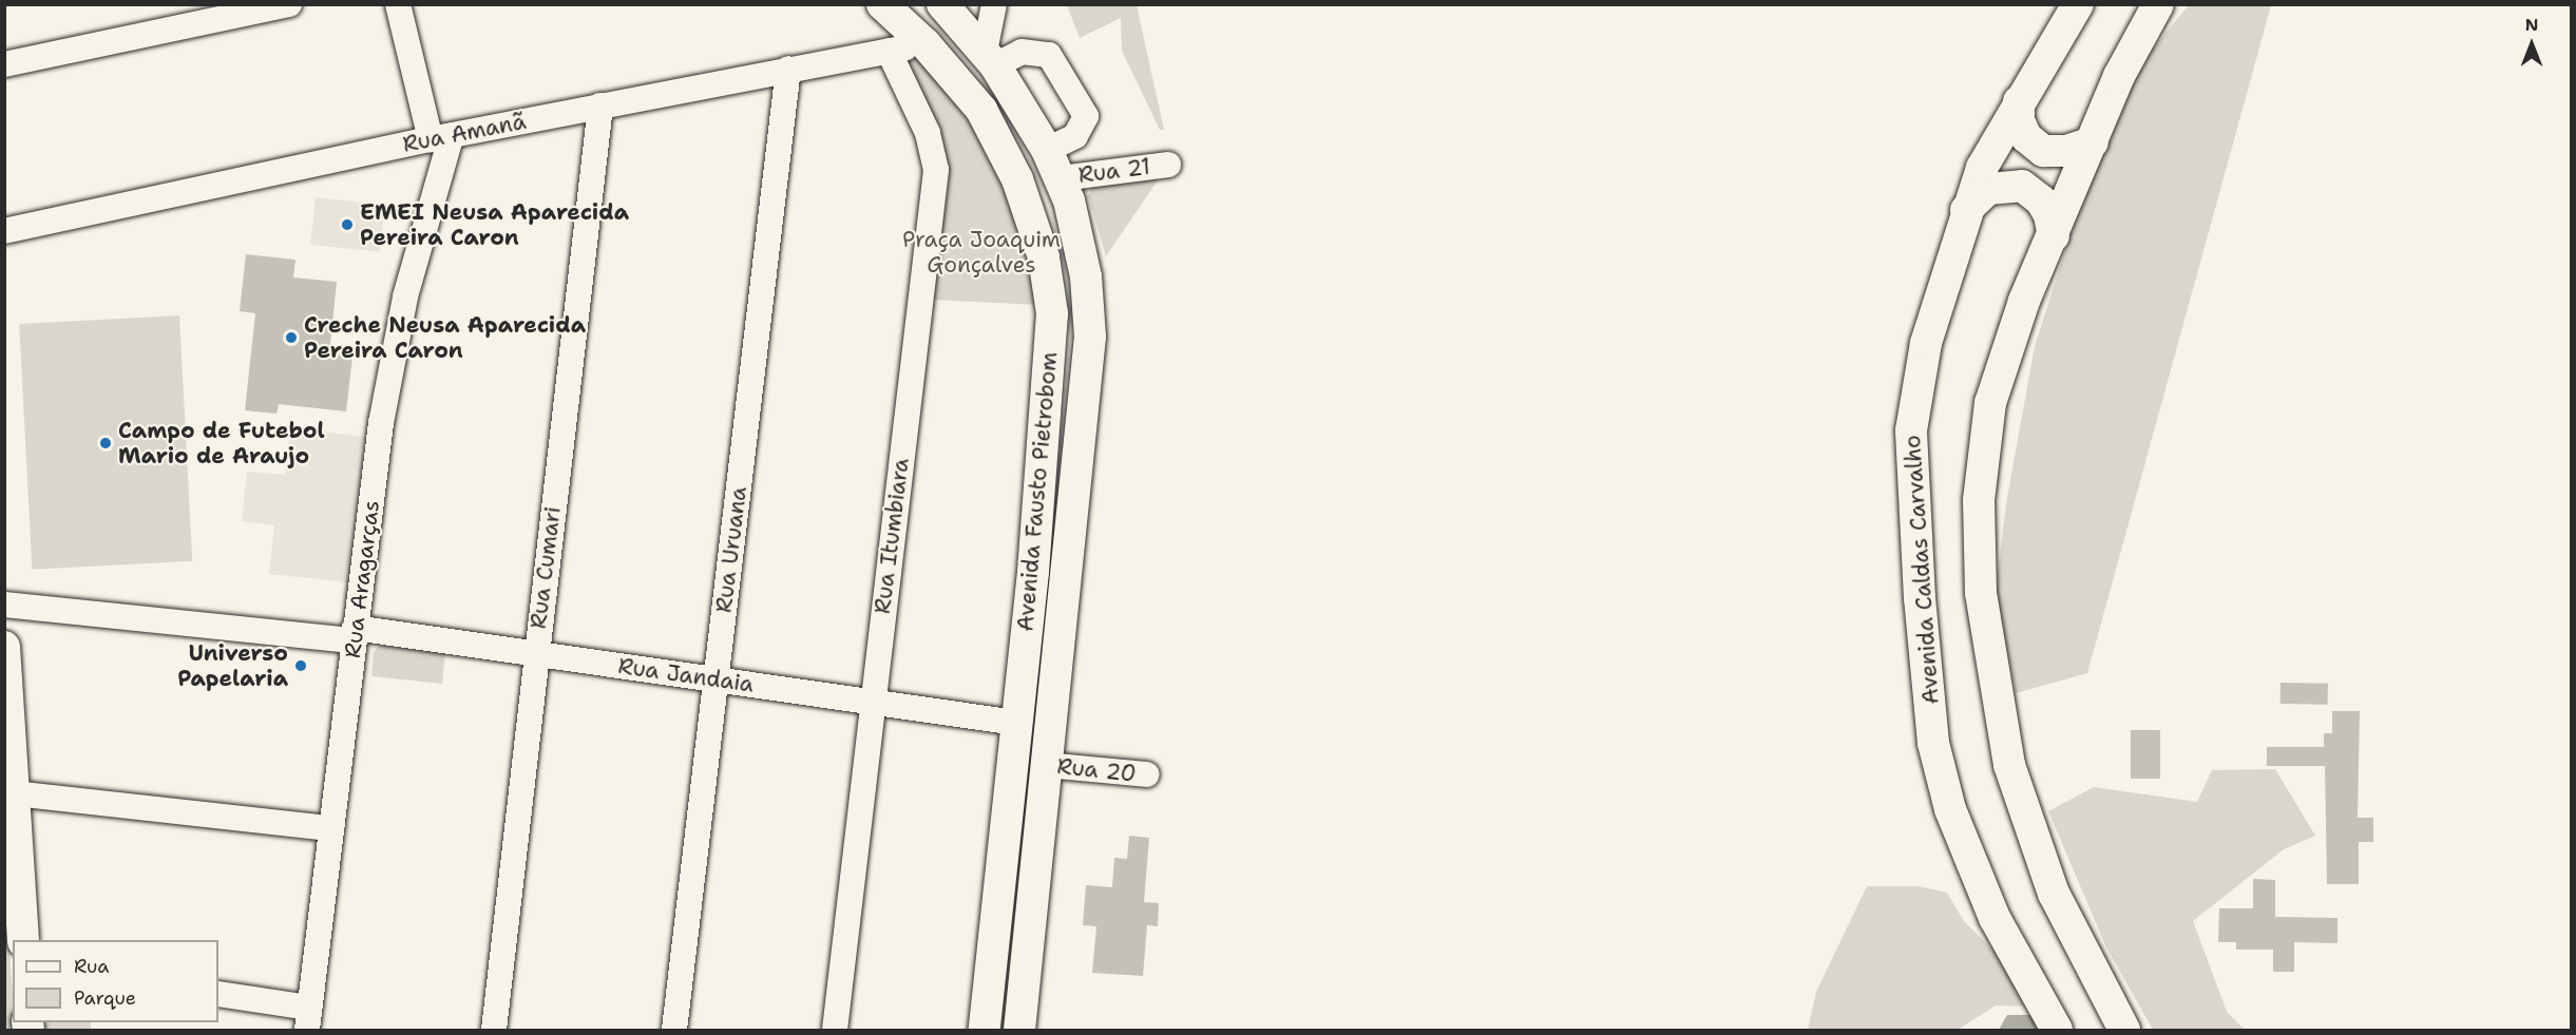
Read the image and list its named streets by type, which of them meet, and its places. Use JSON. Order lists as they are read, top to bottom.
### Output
{
  "streets": {
    "main road": ["Avenida Fausto Pietrobom", "Avenida Caldas Carvalho"],
    "street": [
      "Rua Amanã",
      "Rua 21",
      "Rua Itumbiara",
      "Rua Uruana",
      "Rua Cumari",
      "Rua Aragarças",
      "Rua Jandaia",
      "Rua 20"
    ]
  },
  "crossings": [
    ["Rua Amanã", "Avenida Fausto Pietrobom"],
    ["Rua Amanã", "Rua Itumbiara"],
    ["Rua Amanã", "Rua Uruana"],
    ["Rua Amanã", "Rua Cumari"],
    ["Rua Amanã", "Rua Aragarças"],
    ["Rua 21", "Avenida Fausto Pietrobom"],
    ["Avenida Fausto Pietrobom", "Rua Jandaia"],
    ["Avenida Fausto Pietrobom", "Rua 20"],
    ["Rua Itumbiara", "Rua Jandaia"],
    ["Rua Uruana", "Rua Jandaia"],
    ["Rua Cumari", "Rua Jandaia"],
    ["Rua Aragarças", "Rua Jandaia"]
  ],
  "parks": ["Praça Joaquim Gonçalves"],
  "places": [
    "EMEI Neusa Aparecida Pereira Caron",
    "Creche Neusa Aparecida Pereira Caron",
    "Campo de Futebol Mario de Araujo",
    "Universo Papelaria"
  ],
  "legend": ["Rua", "Parque"],
  "north": "top"
}
